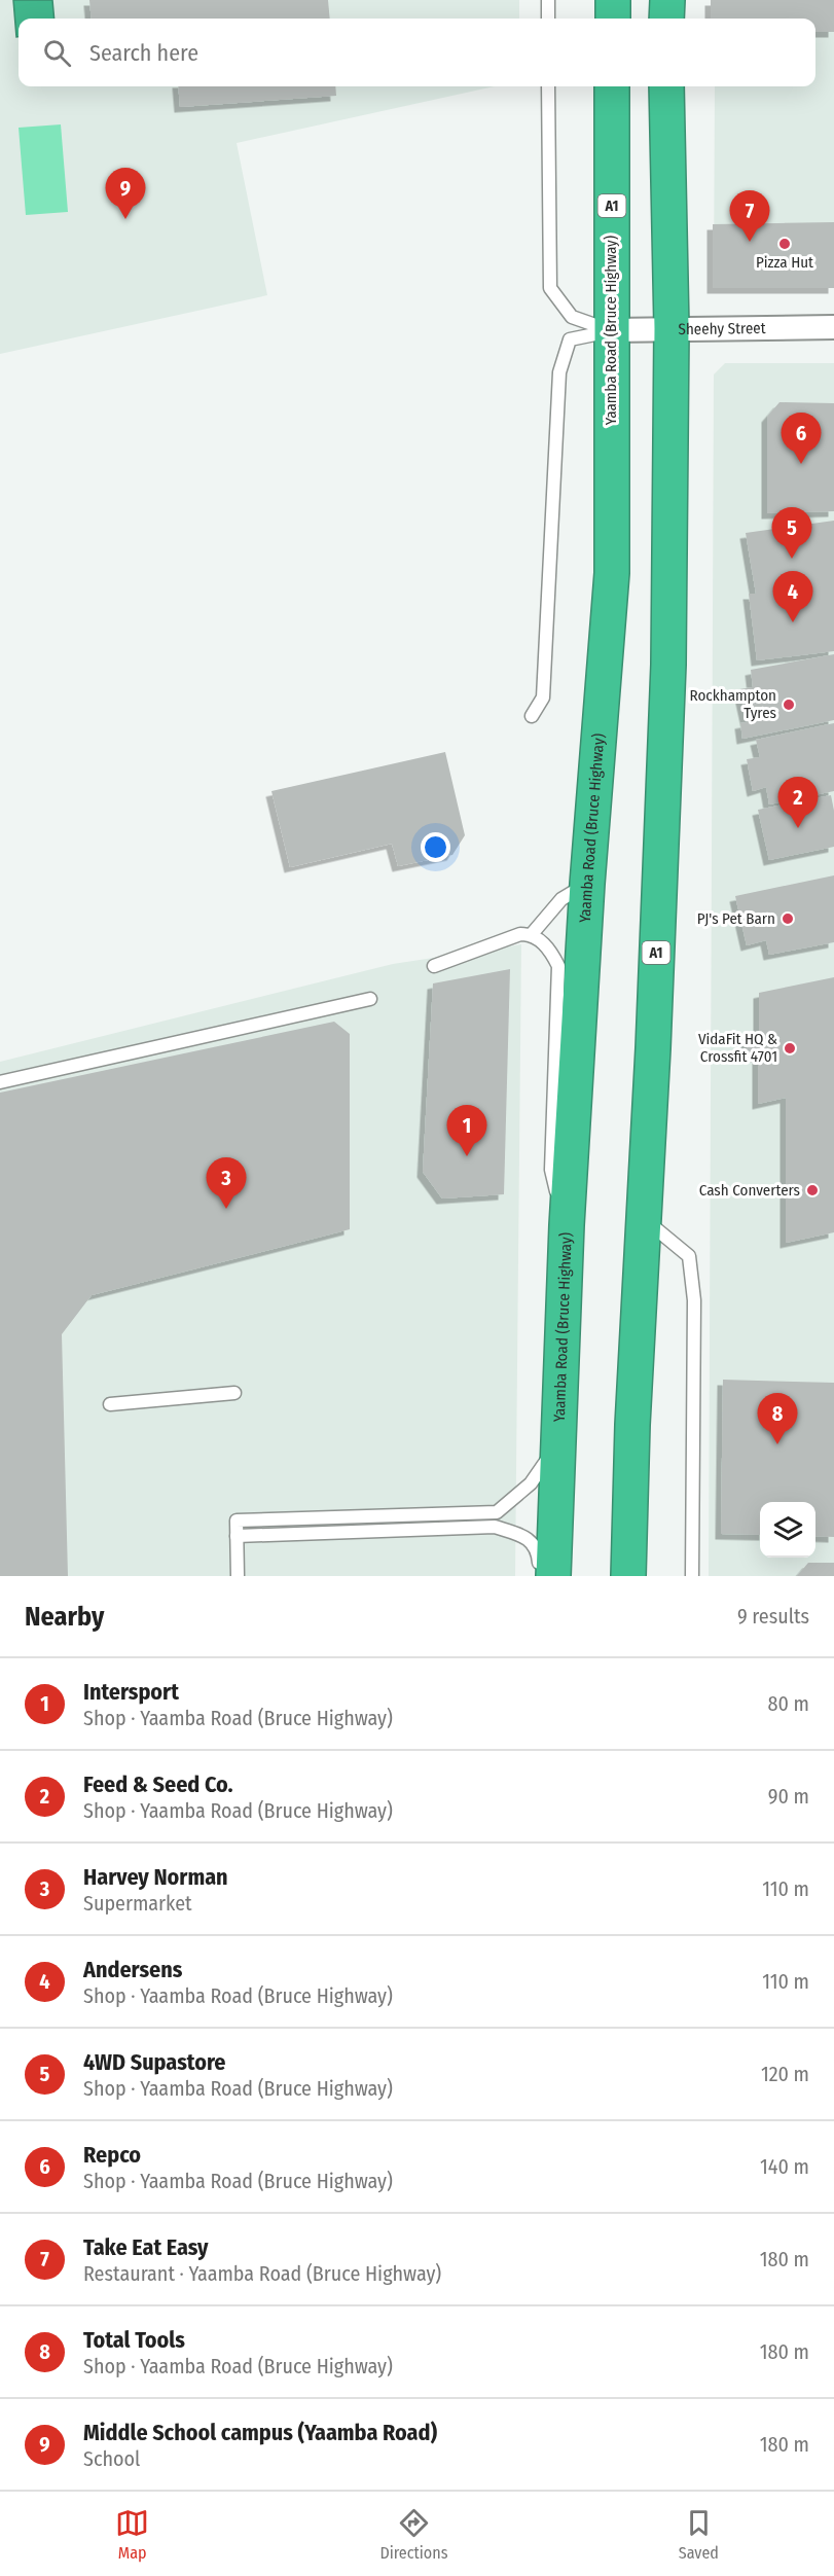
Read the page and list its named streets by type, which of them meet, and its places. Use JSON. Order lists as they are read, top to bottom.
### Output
{
  "streets": {
    "highway": ["A1", "Yaamba Road (Bruce Highway)"],
    "street": ["Sheehy Street"]
  },
  "crossings": [
    ["A1", "Sheehy Street"],
    ["Sheehy Street", "Yaamba Road (Bruce Highway)"]
  ],
  "places": [
    "Pizza Hut",
    "Rockhampton Tyres",
    "PJ's Pet Barn",
    "VidaFit HQ & Crossfit 4701",
    "Cash Converters"
  ],
  "page": {
    "search": "Search here",
    "pins": [
      "9",
      "7",
      "6",
      "5",
      "4",
      "2",
      "1",
      "3",
      "8"
    ],
    "heading": ["Nearby", "9 results"],
    "list": [
      {
        "mark": "1",
        "name": "Intersport",
        "note": "Shop · Yaamba Road (Bruce Highway)",
        "value": "80 m"
      },
      {
        "mark": "2",
        "name": "Feed & Seed Co.",
        "note": "Shop · Yaamba Road (Bruce Highway)",
        "value": "90 m"
      },
      {
        "mark": "3",
        "name": "Harvey Norman",
        "note": "Supermarket",
        "value": "110 m"
      },
      {
        "mark": "4",
        "name": "Andersens",
        "note": "Shop · Yaamba Road (Bruce Highway)",
        "value": "110 m"
      },
      {
        "mark": "5",
        "name": "4WD Supastore",
        "note": "Shop · Yaamba Road (Bruce Highway)",
        "value": "120 m"
      },
      {
        "mark": "6",
        "name": "Repco",
        "note": "Shop · Yaamba Road (Bruce Highway)",
        "value": "140 m"
      },
      {
        "mark": "7",
        "name": "Take Eat Easy",
        "note": "Restaurant · Yaamba Road (Bruce Highway)",
        "value": "180 m"
      },
      {
        "mark": "8",
        "name": "Total Tools",
        "note": "Shop · Yaamba Road (Bruce Highway)",
        "value": "180 m"
      },
      {
        "mark": "9",
        "name": "Middle School campus (Yaamba Road)",
        "note": "School",
        "value": "180 m"
      }
    ],
    "nav": ["Map", "Directions", "Saved"]
  }
}
